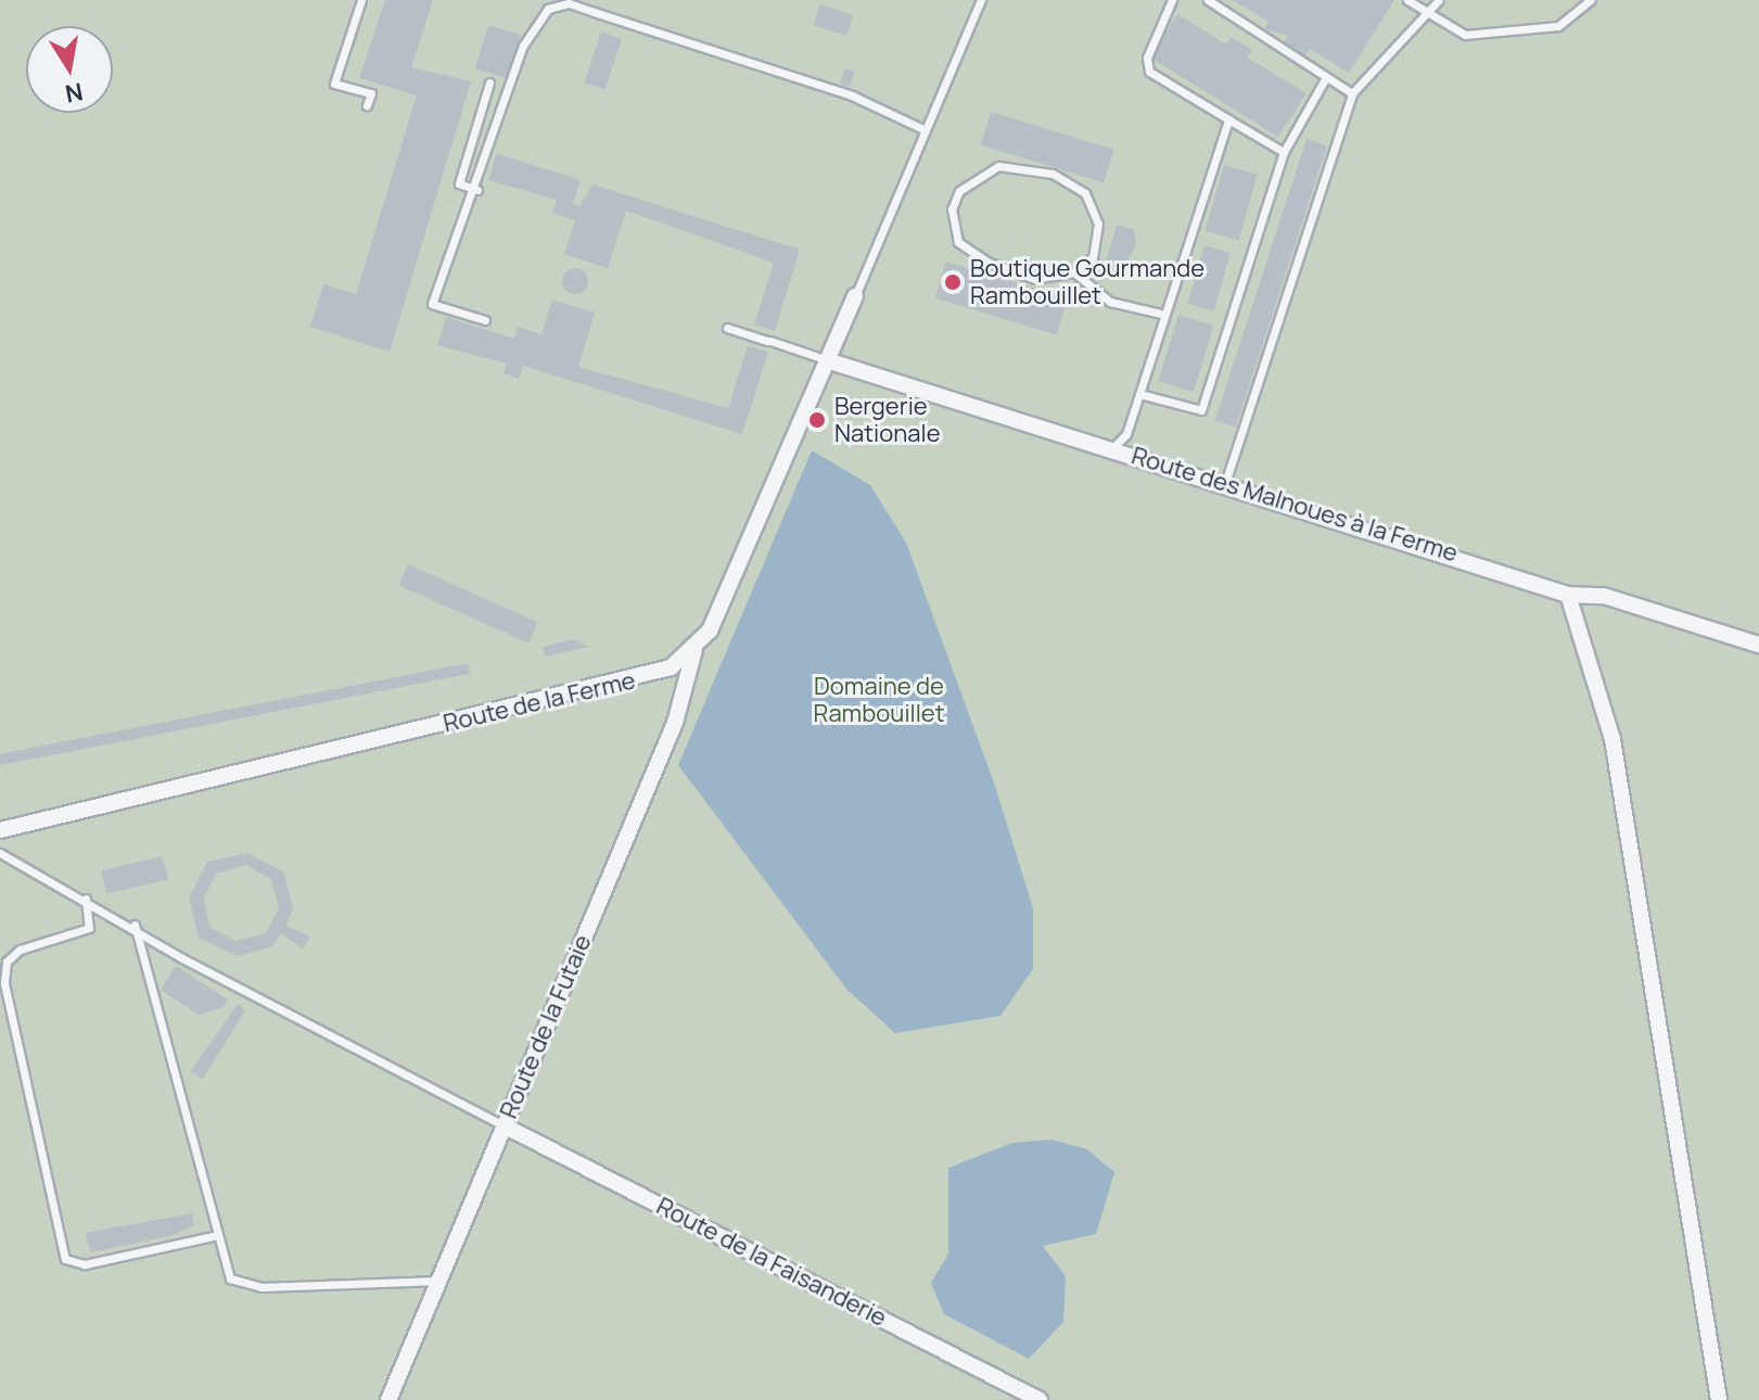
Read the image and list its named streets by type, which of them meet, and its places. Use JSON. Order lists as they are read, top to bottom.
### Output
{
  "streets": {
    "street": [
      "Route des Malnoues à la Ferme",
      "Route de la Ferme",
      "Route de la Futaie",
      "Route de la Faisanderie"
    ]
  },
  "crossings": [
    ["Route de la Ferme", "Route de la Futaie"],
    ["Route de la Futaie", "Route de la Faisanderie"]
  ],
  "parks": ["Domaine de Rambouillet"],
  "places": ["Boutique Gourmande Rambouillet", "Bergerie Nationale"],
  "north": "bottom"
}
